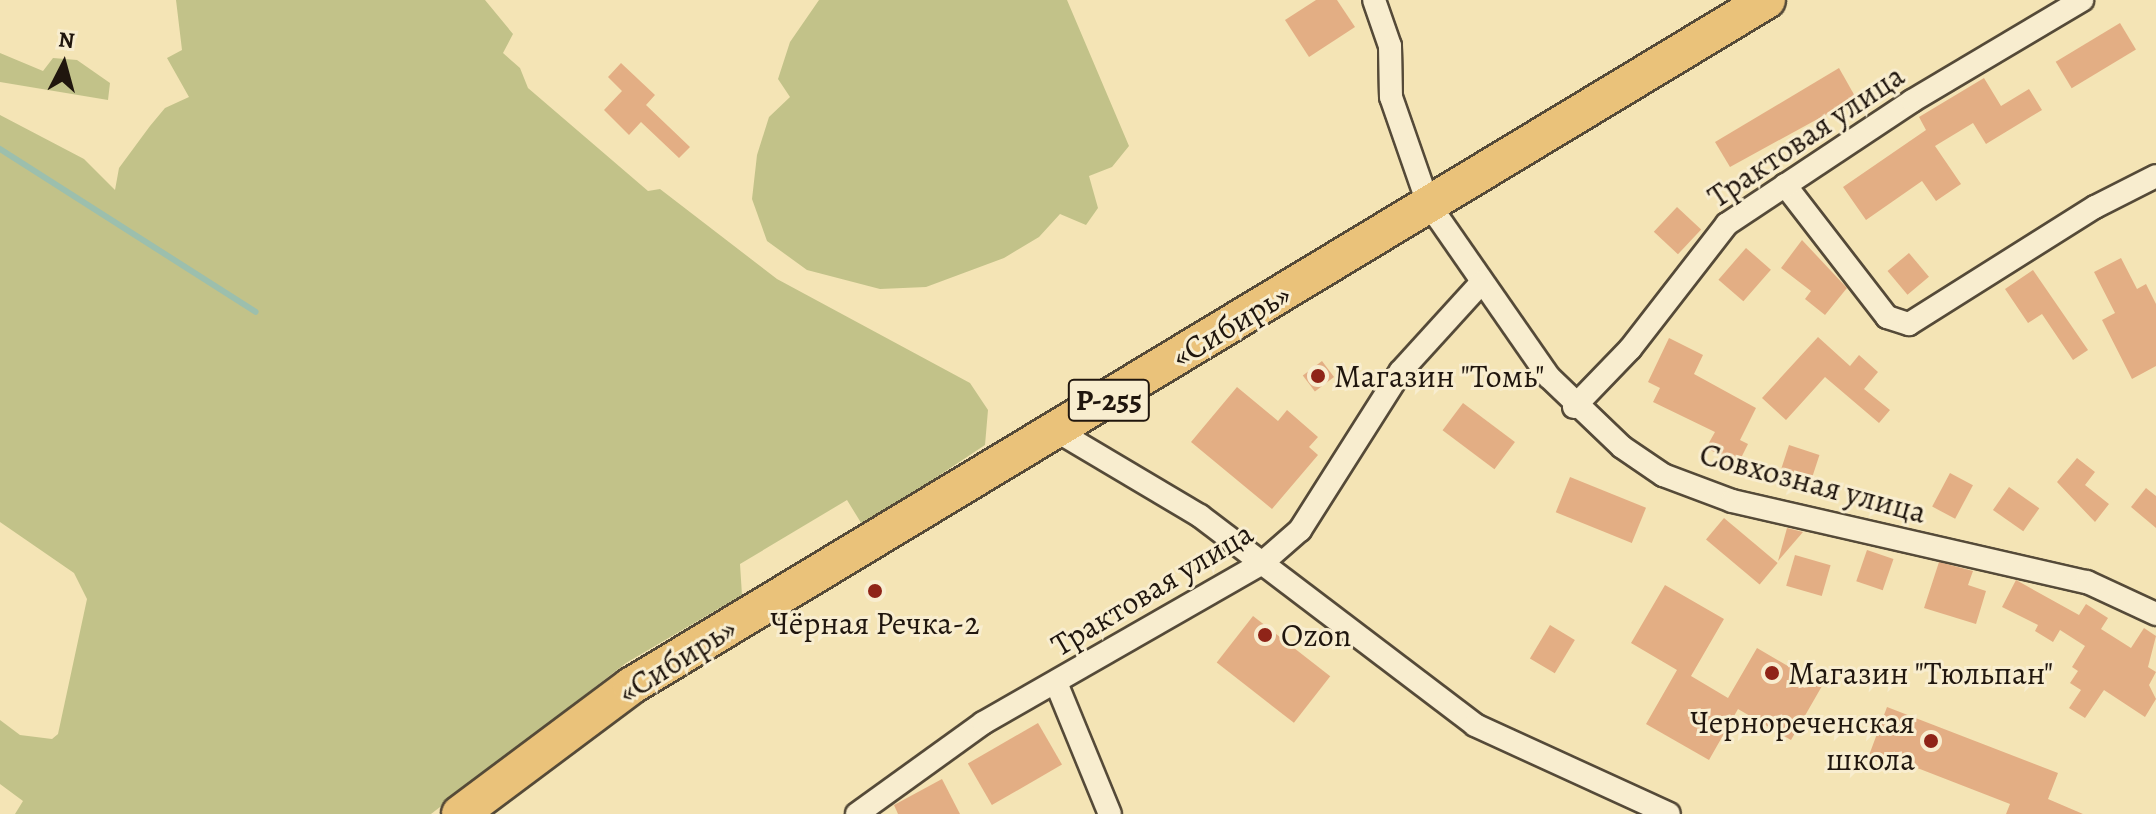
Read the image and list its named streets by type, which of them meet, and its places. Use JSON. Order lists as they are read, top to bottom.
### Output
{
  "streets": {
    "highway": ["«Сибирь»", "Р-255"],
    "street": ["Трактовая улица", "Совхозная улица"]
  },
  "crossings": [
    ["Трактовая улица", "Совхозная улица"],
    ["«Сибирь»", "Совхозная улица"]
  ],
  "places": [
    "Магазин \"Томь\"",
    "Чёрная Речка-2",
    "Ozon",
    "Магазин \"Тюльпан\"",
    "Чернореченская школа"
  ],
  "north": "top"
}
